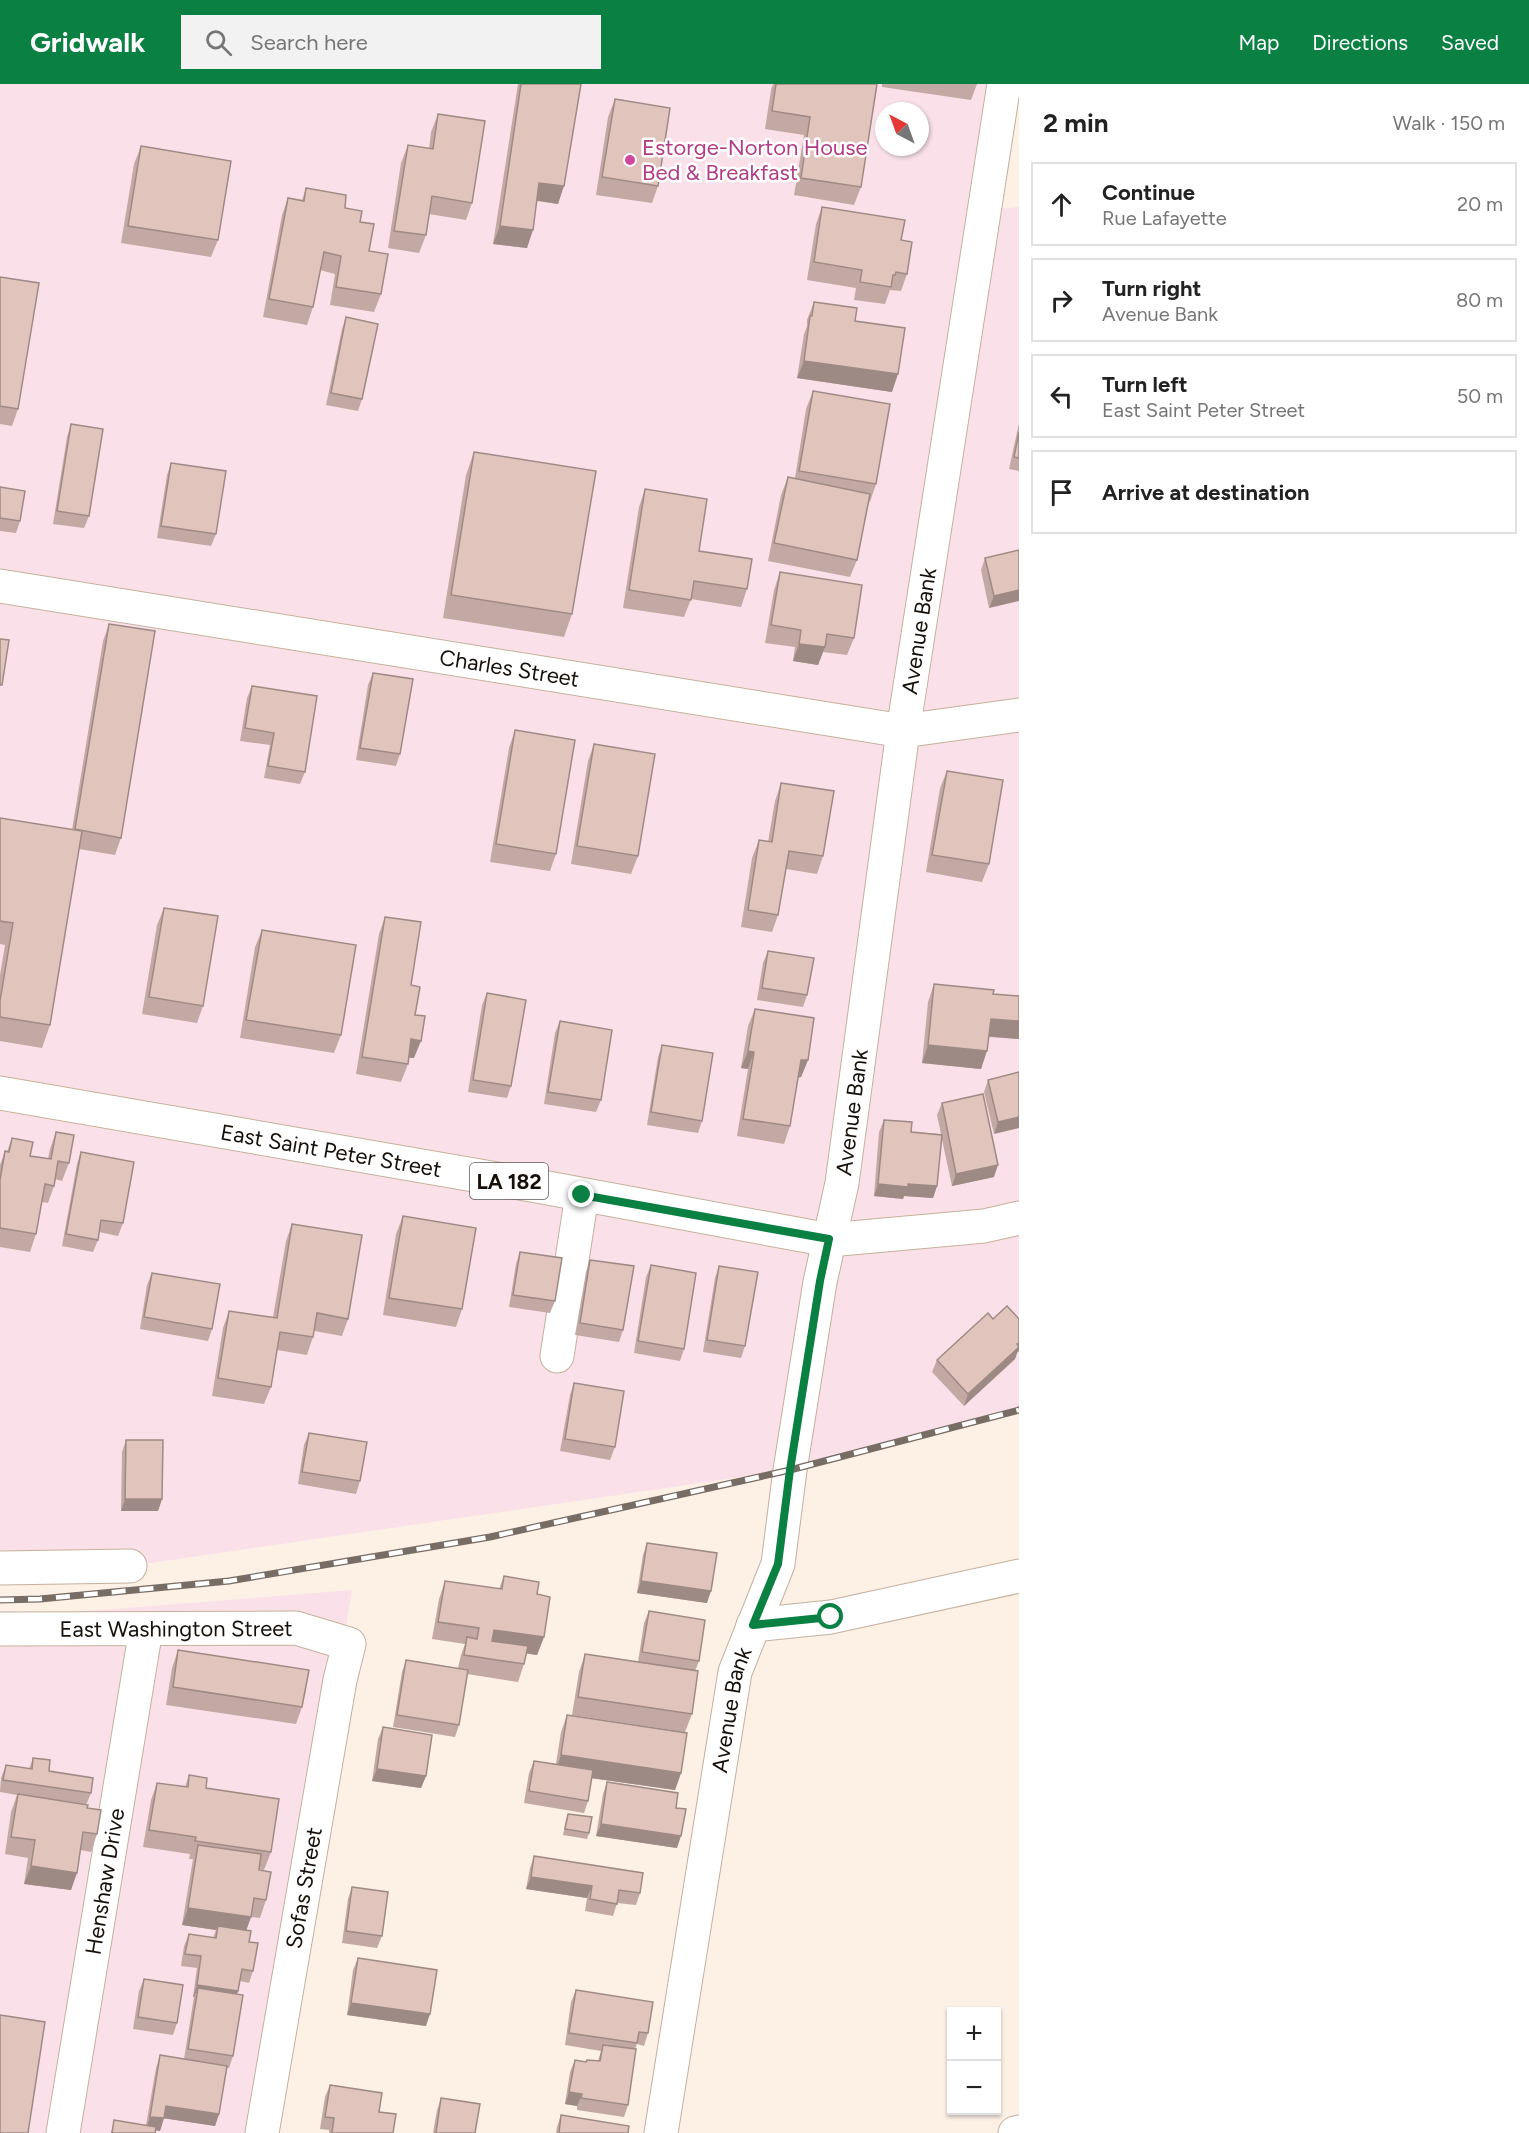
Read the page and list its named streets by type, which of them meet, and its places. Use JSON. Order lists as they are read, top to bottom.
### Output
{
  "streets": {
    "street": [
      "Avenue Bank",
      "Charles Street",
      "East Saint Peter Street",
      "LA 182",
      "East Washington Street",
      "Henshaw Drive",
      "Sofas Street"
    ]
  },
  "crossings": [
    ["Avenue Bank", "Charles Street"],
    ["Avenue Bank", "East Saint Peter Street"],
    ["East Washington Street", "Henshaw Drive"],
    ["East Washington Street", "Sofas Street"]
  ],
  "places": ["Estorge-Norton House Bed & Breakfast"],
  "north": "top left",
  "page": {
    "header": "Gridwalk",
    "search": "Search here",
    "nav": ["Map", "Directions", "Saved"],
    "heading": ["2 min", "Walk · 150 m"],
    "list": [
      ["Continue", "Rue Lafayette", "20 m"],
      ["Turn right", "Avenue Bank", "80 m"],
      ["Turn left", "East Saint Peter Street", "50 m"],
      "Arrive at destination"
    ],
    "map_buttons": ["+", "−"]
  }
}
